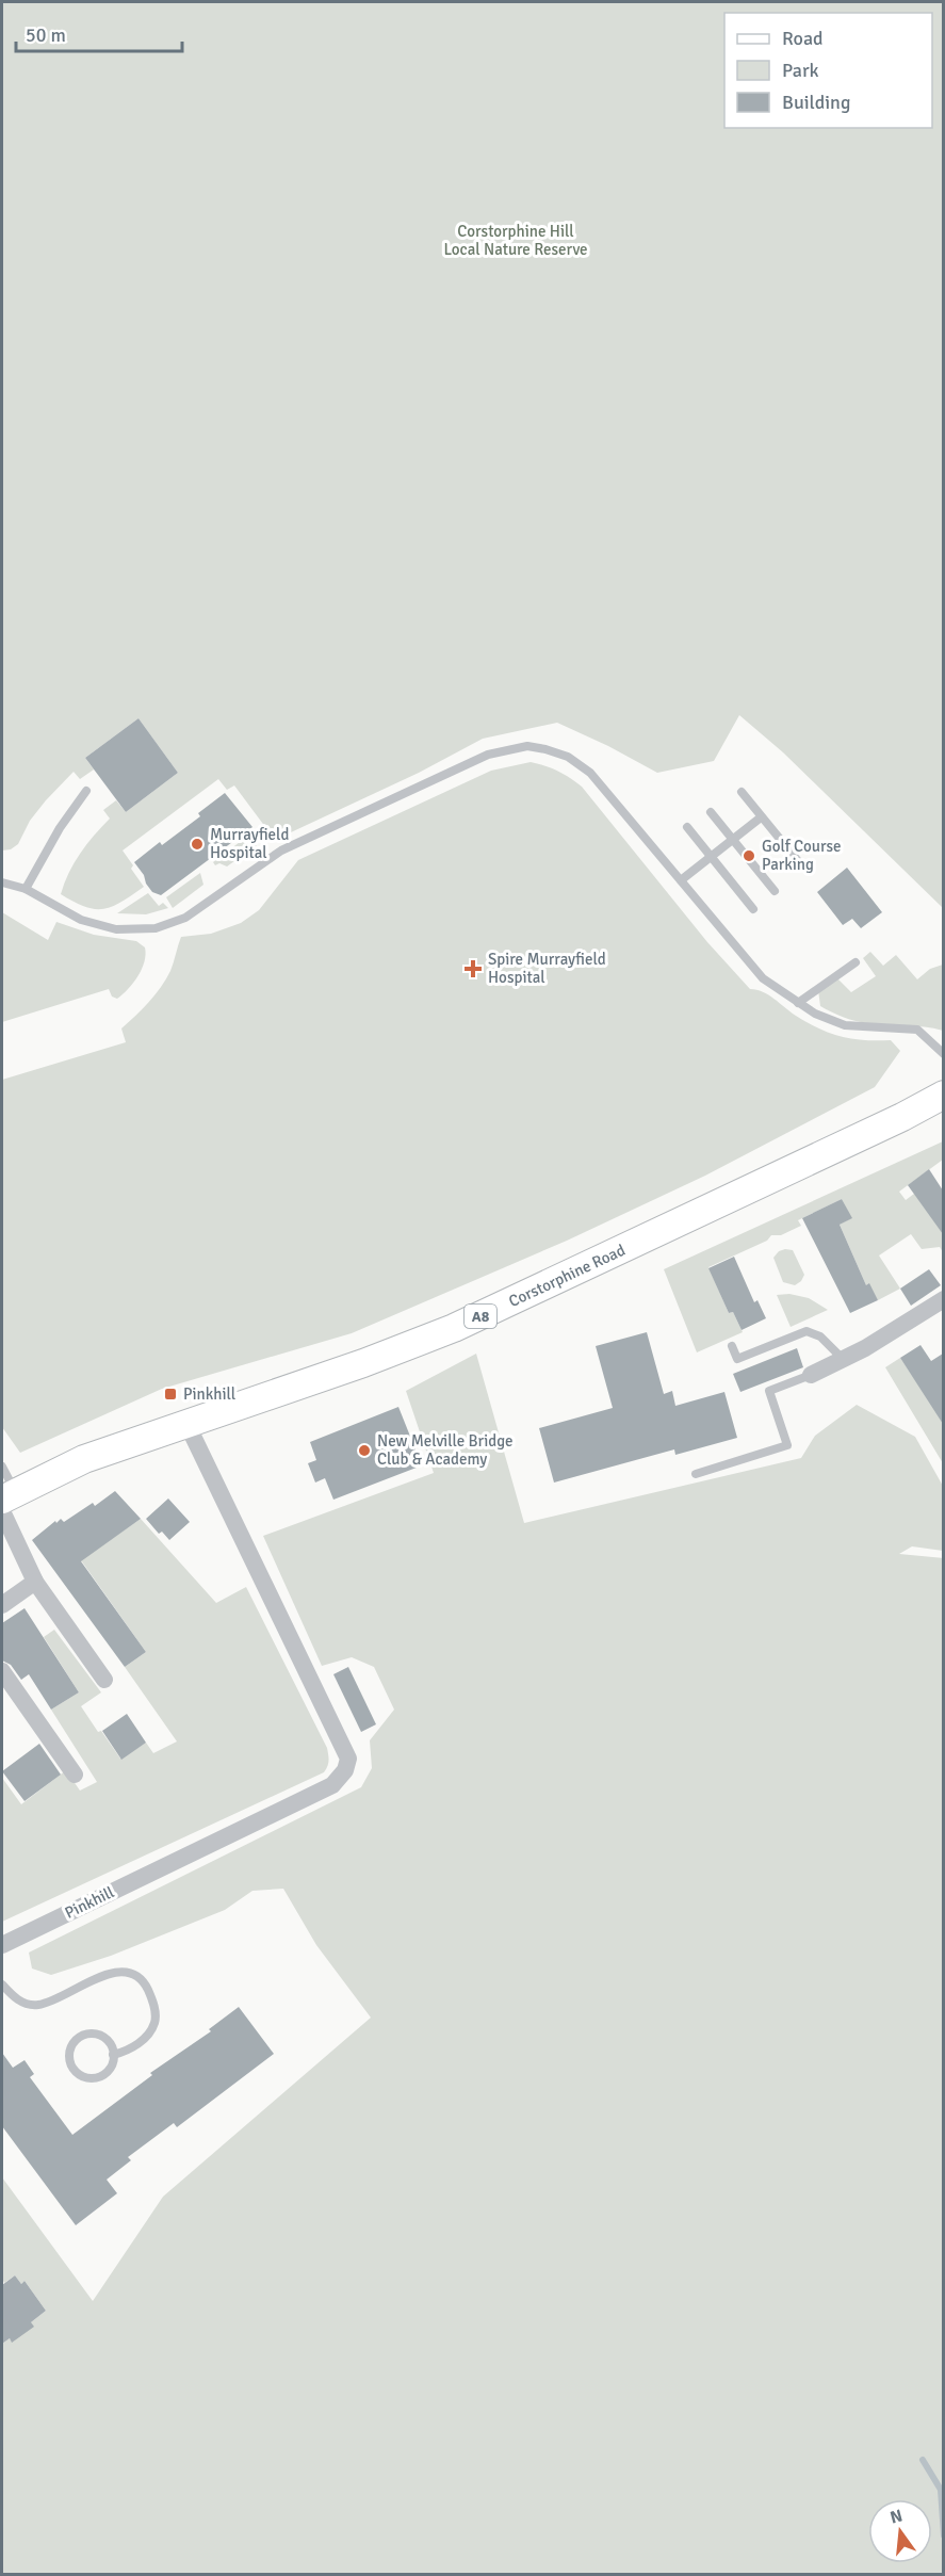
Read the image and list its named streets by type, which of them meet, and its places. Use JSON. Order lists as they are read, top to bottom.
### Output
{
  "streets": {
    "main road": ["Corstorphine Road", "A8"],
    "street": ["Pinkhill"]
  },
  "crossings": [
    ["Corstorphine Road", "Pinkhill"]
  ],
  "parks": ["Corstorphine Hill Local Nature Reserve"],
  "places": {
    "other": ["Murrayfield Hospital", "Golf Course Parking", "New Melville Bridge Club & Academy"],
    "health": ["Spire Murrayfield Hospital"],
    "transit": ["Pinkhill"]
  },
  "legend": ["Road", "Park", "Building"],
  "scale_bar": "50 m",
  "north": "top"
}
